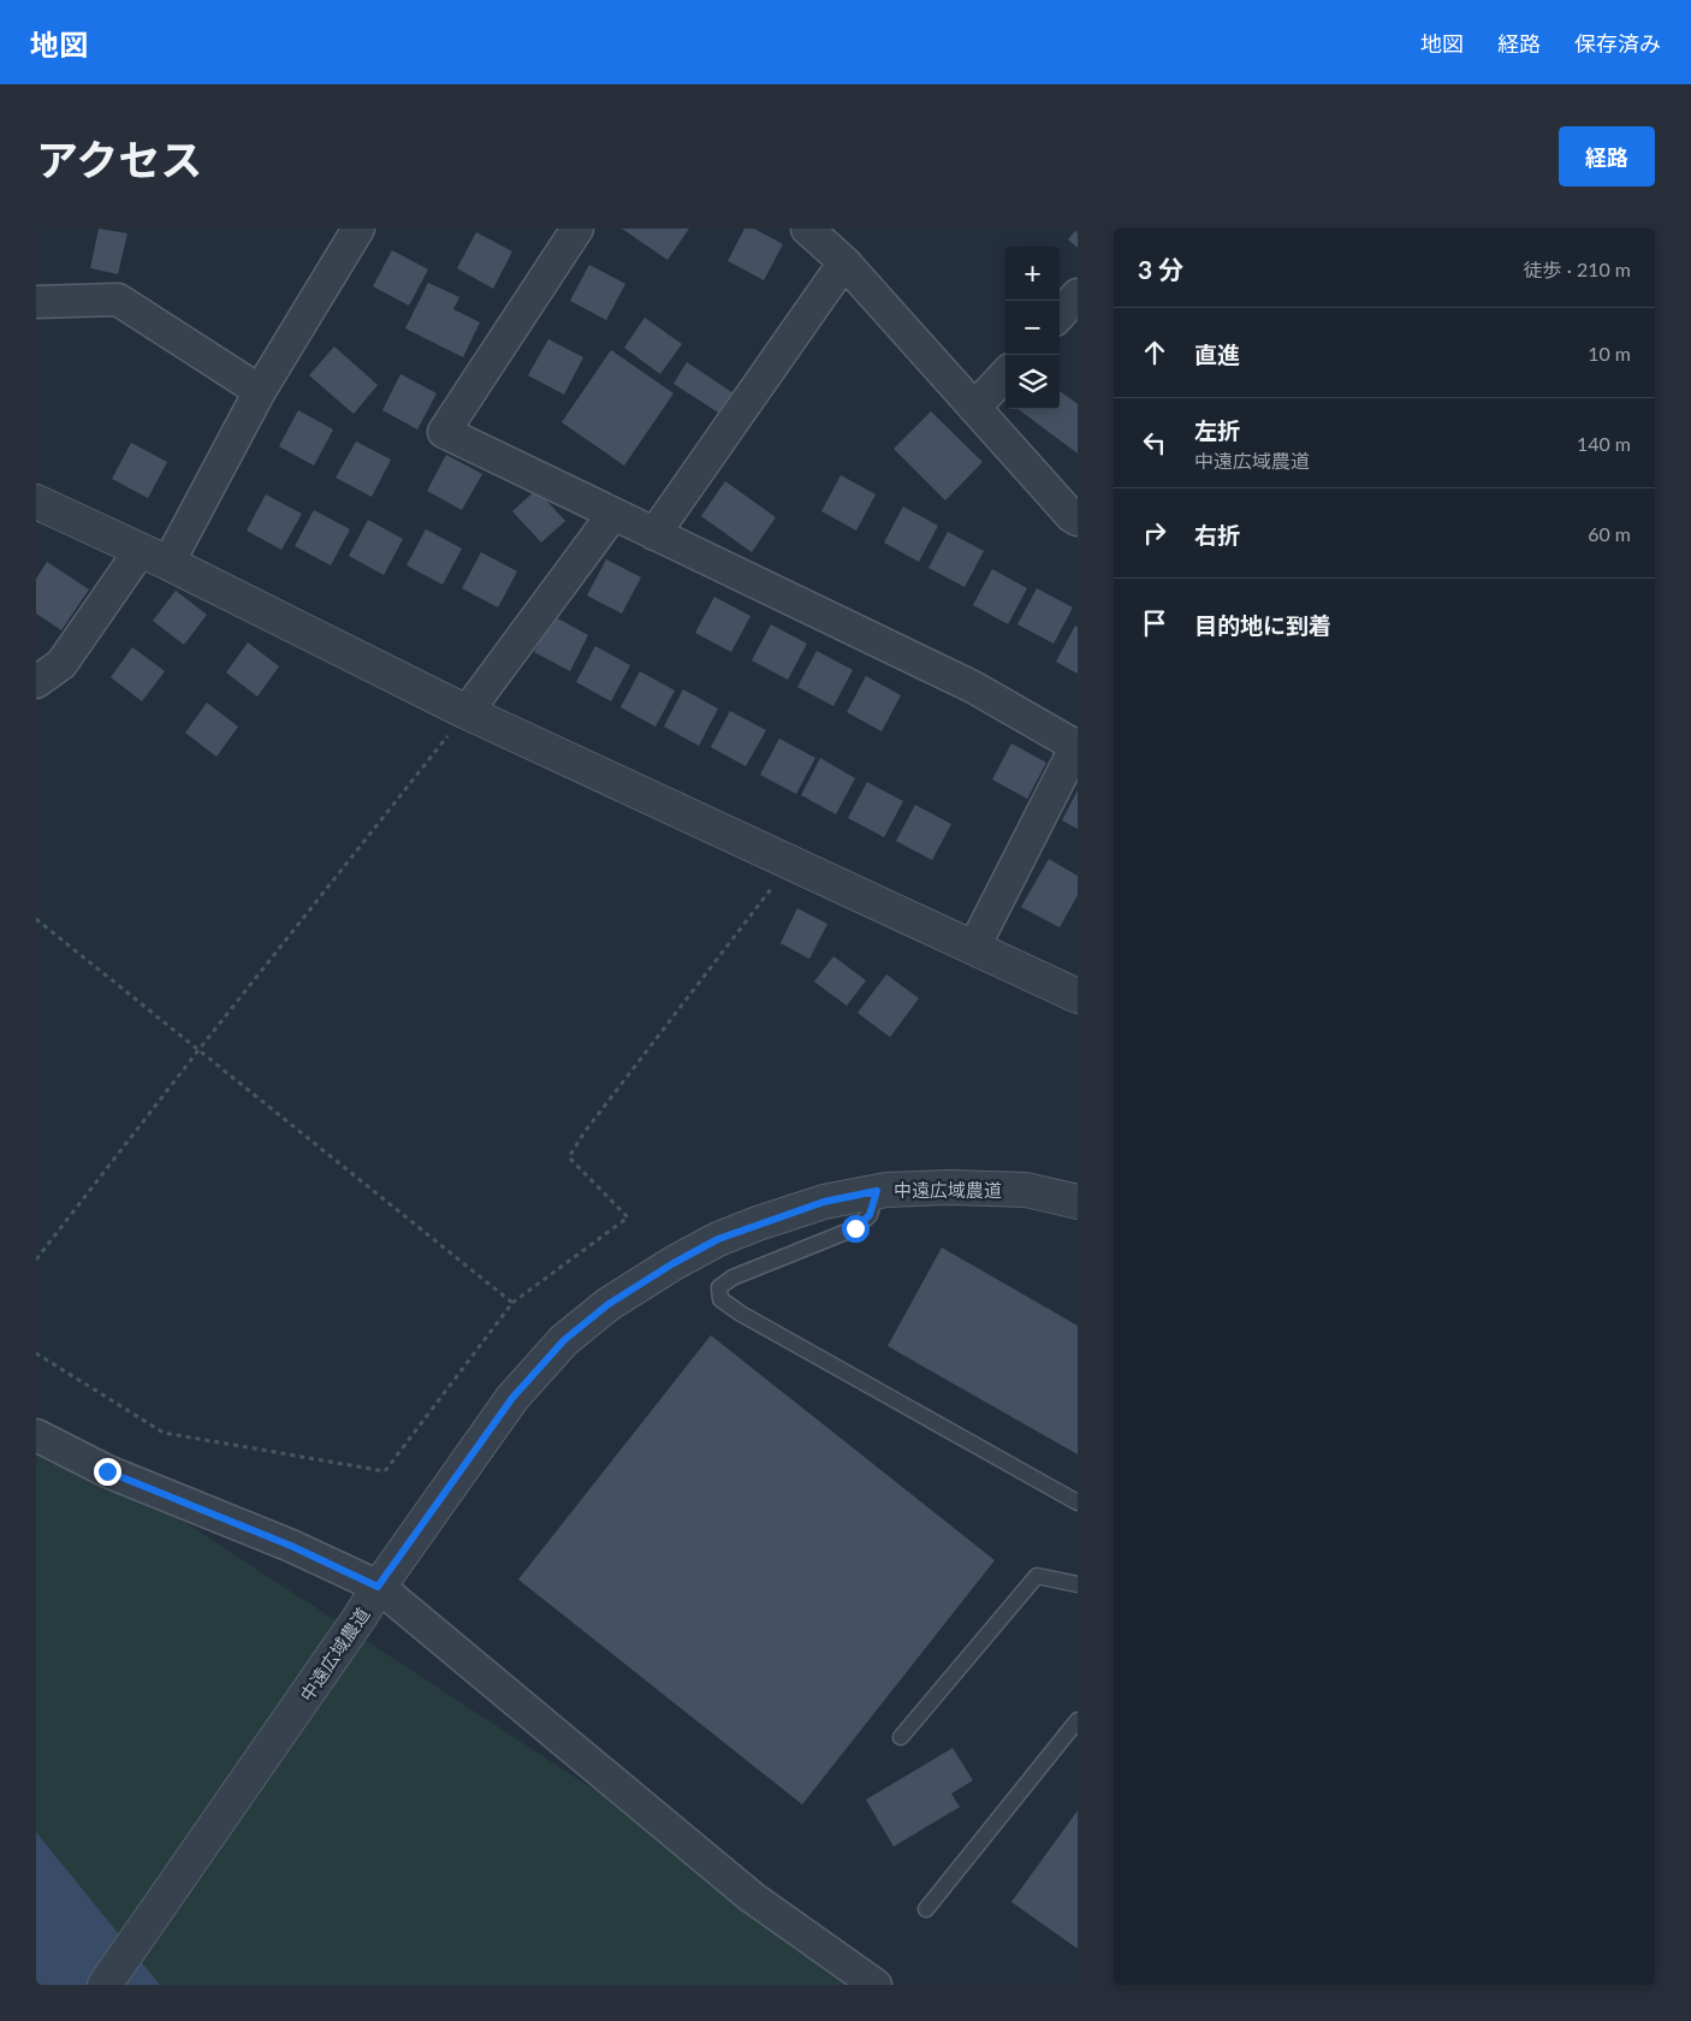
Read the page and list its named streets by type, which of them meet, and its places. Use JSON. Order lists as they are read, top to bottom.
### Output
{
  "streets": {
    "street": ["中遠広域農道"]
  },
  "page": {
    "header": "地図",
    "nav": ["地図", "経路", "保存済み"],
    "title": "アクセス",
    "buttons": "経路",
    "heading": ["3 分", "徒歩 · 210 m"],
    "map_buttons": ["+", "−"],
    "list": [
      ["直進", "10 m"],
      ["左折", "中遠広域農道", "140 m"],
      ["右折", "60 m"],
      "目的地に到着"
    ]
  }
}
